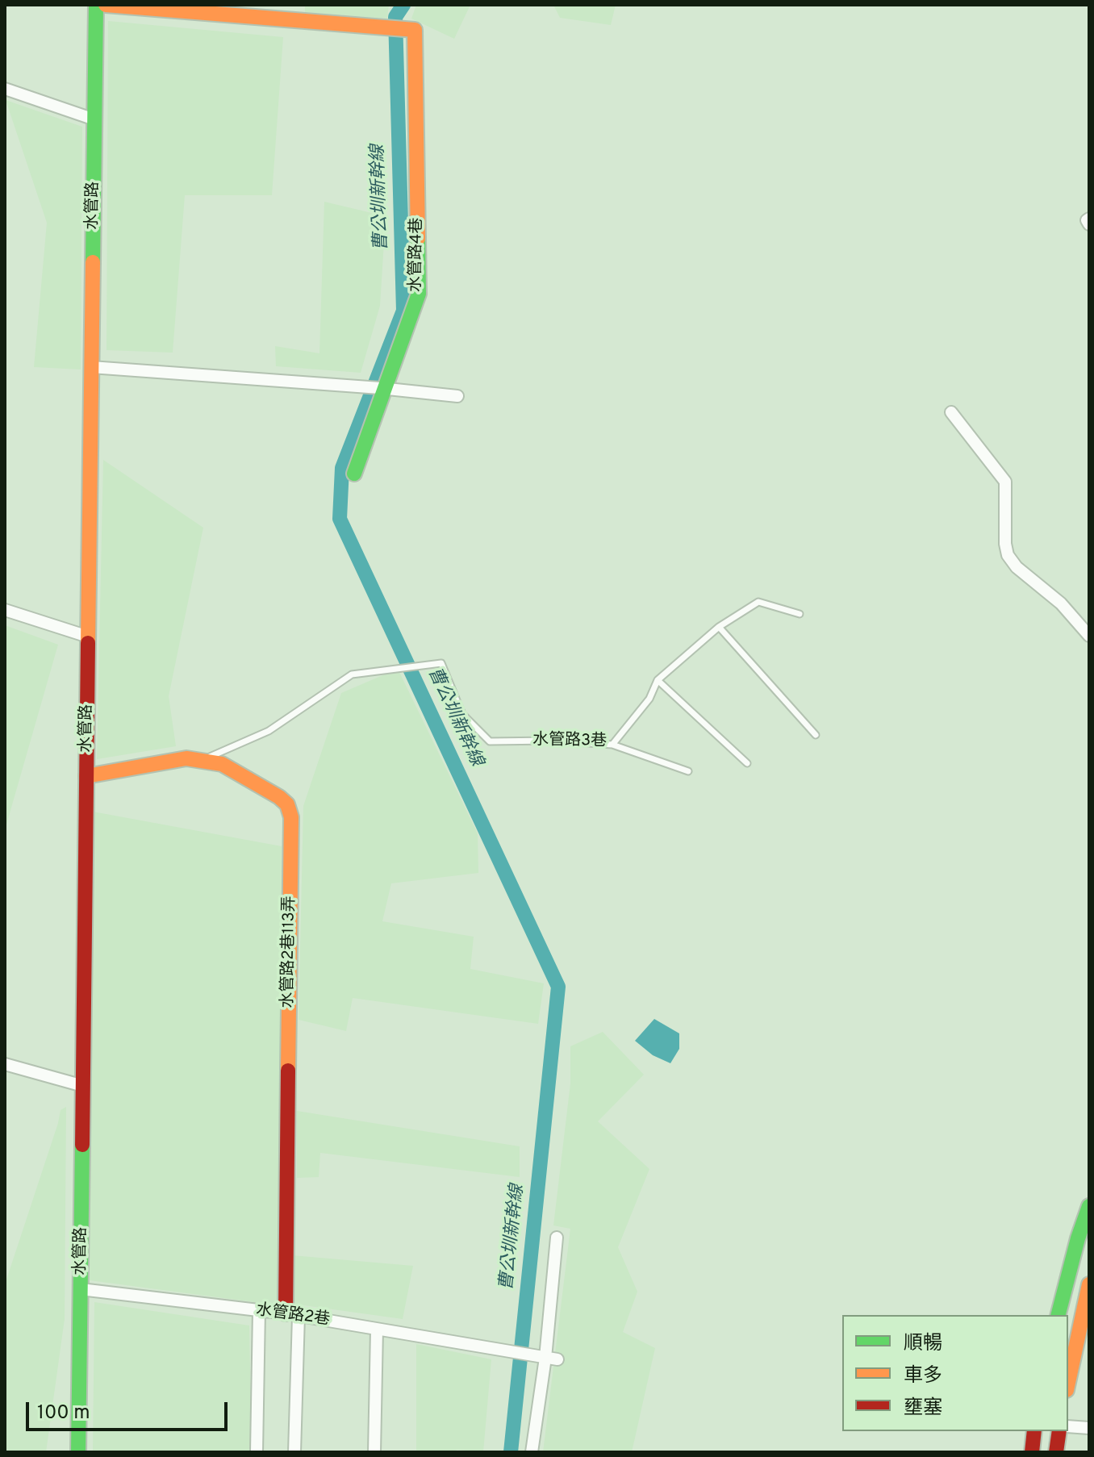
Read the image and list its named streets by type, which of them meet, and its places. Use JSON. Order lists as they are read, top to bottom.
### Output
{
  "streets": {
    "street": [
      "水管路",
      "水管路4巷",
      "水管路2巷113弄",
      "水管路2巷"
    ],
    "lane": ["水管路3巷"]
  },
  "crossings": [
    ["水管路", "水管路2巷113弄"],
    ["水管路", "水管路2巷"],
    ["水管路3巷", "水管路2巷113弄"],
    ["水管路2巷113弄", "水管路2巷"]
  ],
  "water": ["曹公圳新幹線"],
  "legend": ["順暢", "車多", "壅塞"],
  "scale_bar": "100 m"
}
